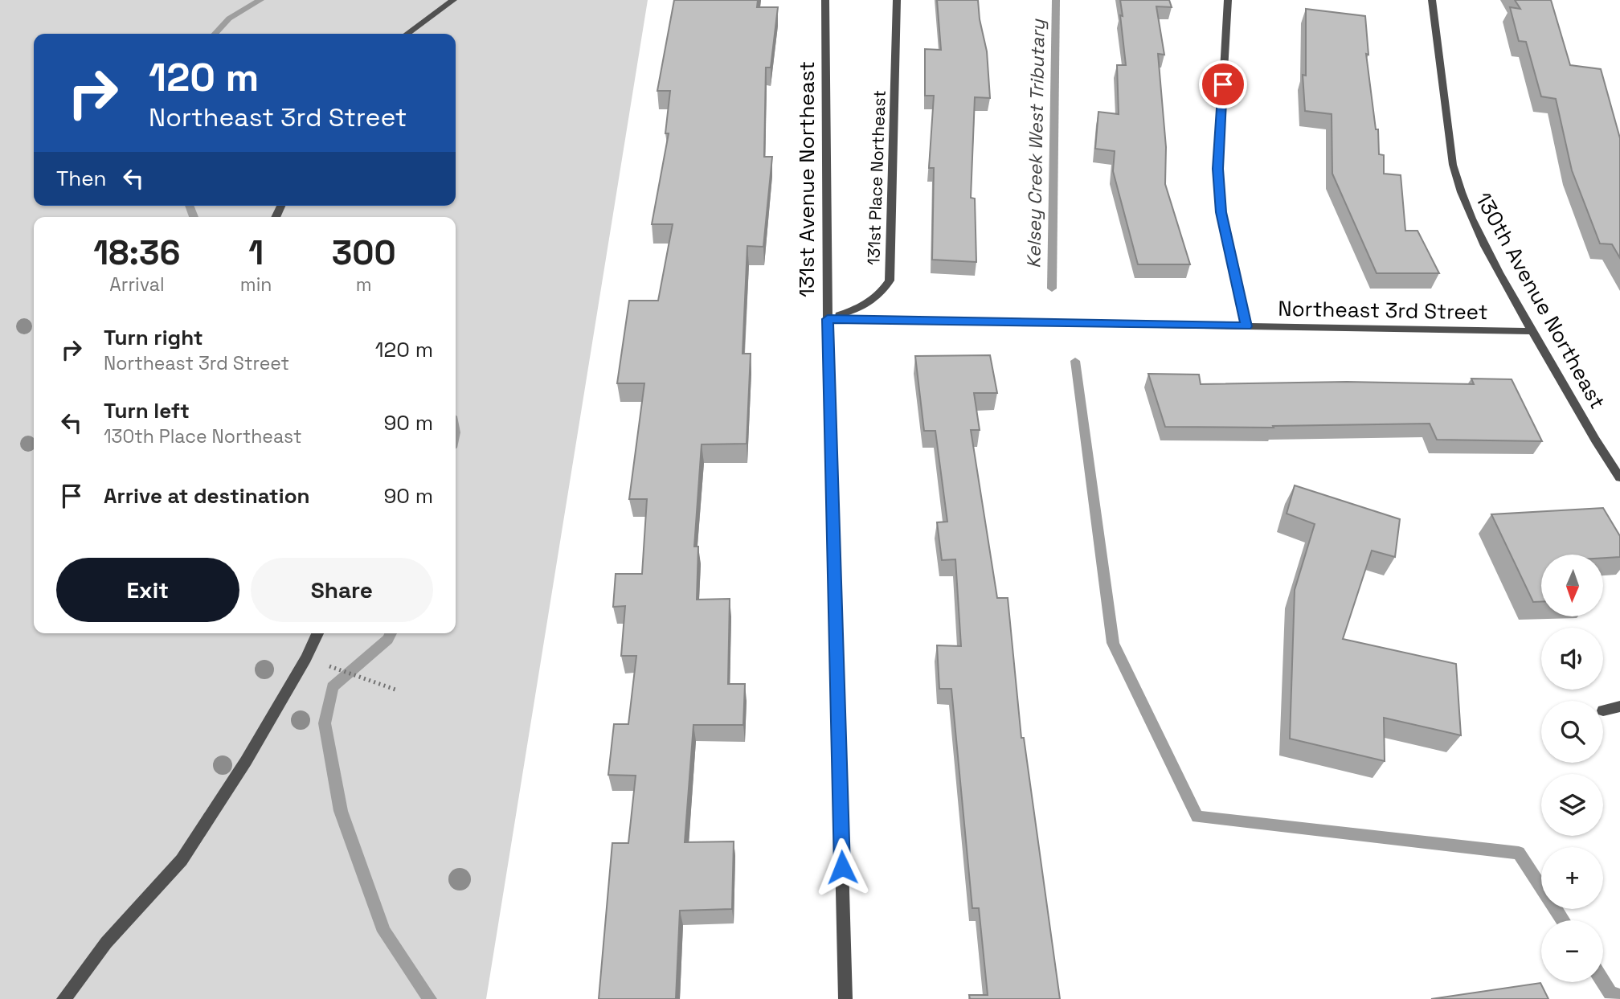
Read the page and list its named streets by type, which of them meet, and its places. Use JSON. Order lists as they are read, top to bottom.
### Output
{
  "streets": {
    "street": [
      "131st Place Northeast",
      "131st Avenue Northeast",
      "130th Avenue Northeast",
      "Northeast 3rd Street"
    ]
  },
  "crossings": [
    ["131st Place Northeast", "131st Avenue Northeast"],
    ["131st Place Northeast", "Northeast 3rd Street"],
    ["131st Avenue Northeast", "Northeast 3rd Street"],
    ["130th Avenue Northeast", "Northeast 3rd Street"]
  ],
  "water": ["Kelsey Creek West Tributary"],
  "north": "bottom",
  "page": {
    "turn": ["120 m", "Northeast 3rd Street"],
    "then": "Then",
    "eta": [
      "18:36",
      "Arrival",
      "1",
      "min",
      "300",
      "m"
    ],
    "list": [
      {
        "name": "Turn right",
        "note": "Northeast 3rd Street",
        "value": "120 m"
      },
      {
        "name": "Turn left",
        "note": "130th Place Northeast",
        "value": "90 m"
      },
      {
        "name": "Arrive at destination",
        "value": "90 m"
      }
    ],
    "buttons": ["Exit", "Share"],
    "map_buttons": ["+", "−"]
  }
}
